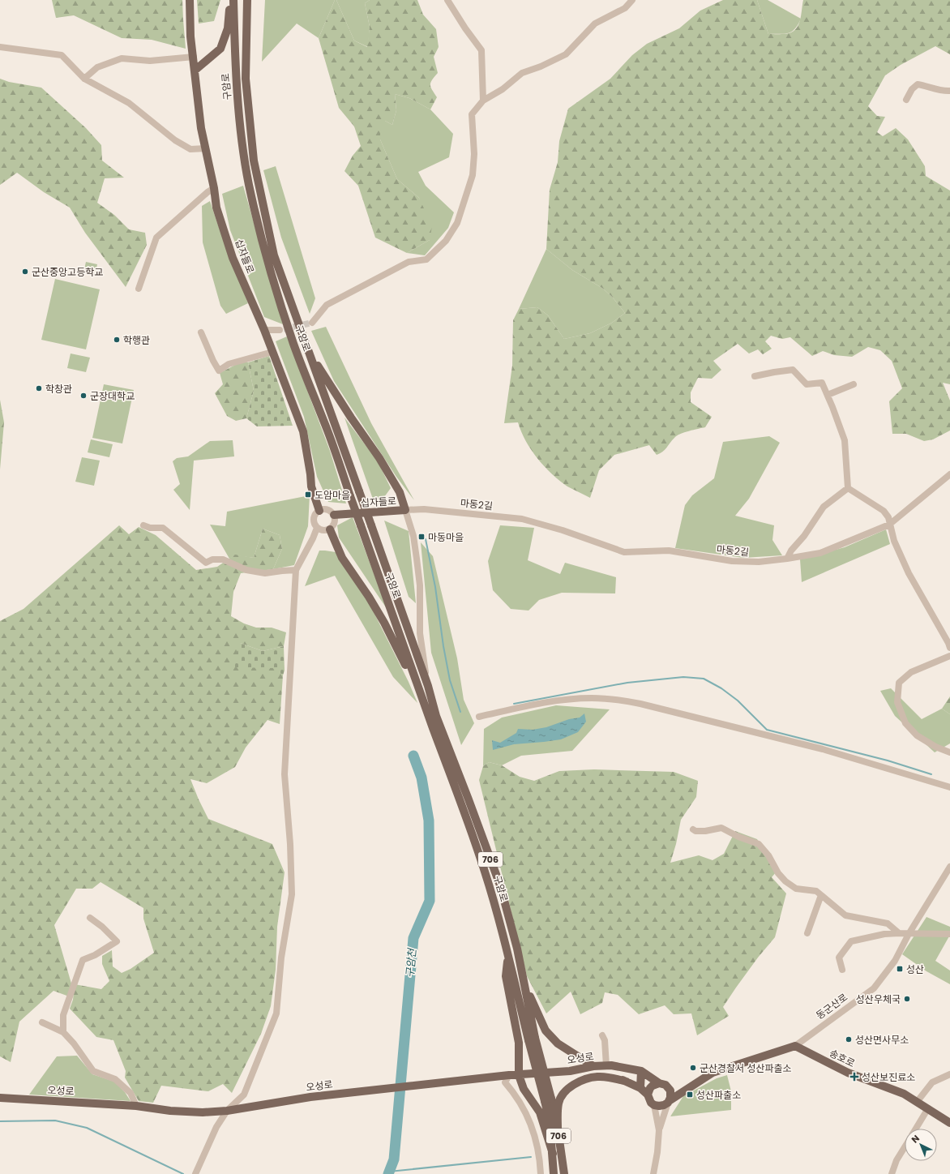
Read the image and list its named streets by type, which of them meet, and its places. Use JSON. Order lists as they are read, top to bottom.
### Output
{
  "streets": {
    "main road": [
      "구암로",
      "십자들로",
      "706",
      "동군산로",
      "오성로",
      "송호로"
    ],
    "street": ["마동2길"]
  },
  "crossings": [
    ["구암로", "706"],
    ["십자들로", "마동2길"],
    ["십자들로", "706"],
    ["마동2길", "706"],
    ["동군산로", "송호로"]
  ],
  "water": ["구암천"],
  "places": {
    "other": [
      "군산중앙고등학교",
      "학행관",
      "학창관",
      "군장대학교",
      "성산우체국",
      "성산면사무소",
      "군산경찰서 성산파출소"
    ],
    "transit": [
      "도암마을",
      "마동마을",
      "성산",
      "성산파출소"
    ],
    "health": ["성산보진료소"]
  },
  "north": "top left"
}
